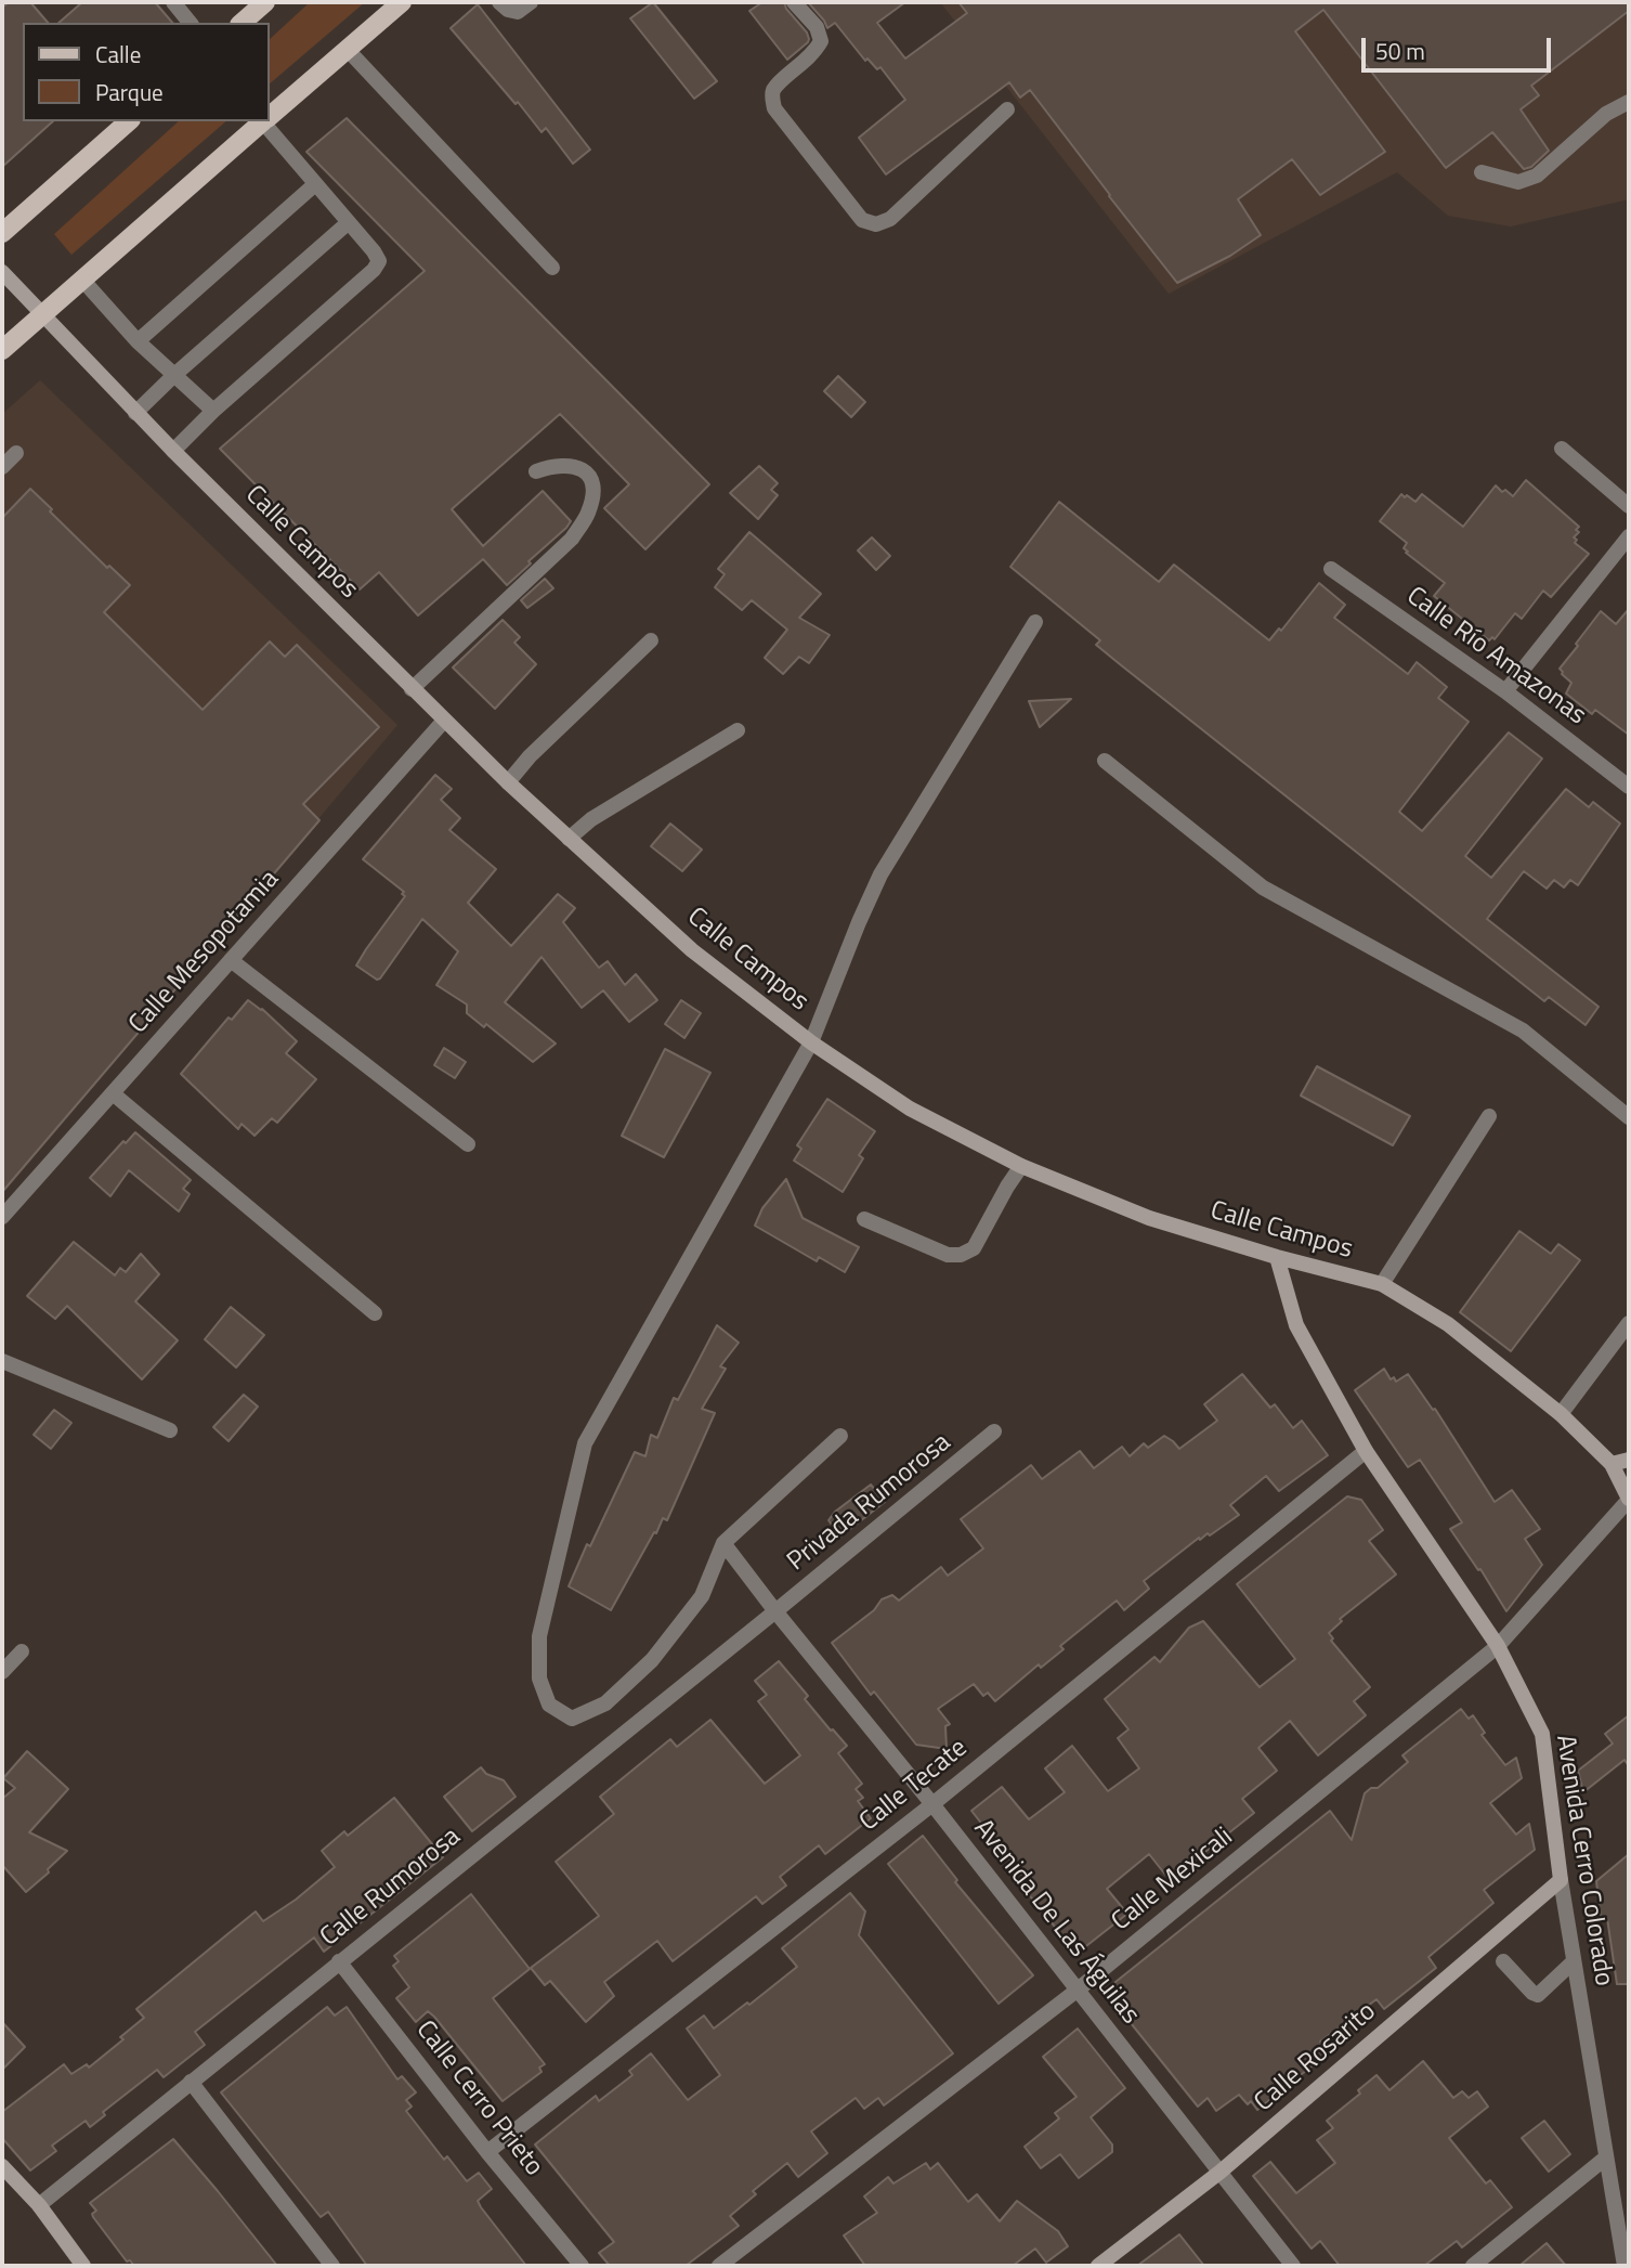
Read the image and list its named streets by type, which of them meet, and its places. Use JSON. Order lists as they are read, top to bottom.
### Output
{
  "streets": {
    "street": [
      "Calle Campos",
      "Calle Río Amazonas",
      "Calle Mesopotamia",
      "Privada Rumorosa",
      "Calle Tecate",
      "Avenida Cerro Colorado",
      "Calle Mexicali",
      "Calle Rumorosa",
      "Avenida De Las Águilas",
      "Calle Rosarito",
      "Calle Cerro Prieto"
    ]
  },
  "crossings": [
    ["Calle Campos", "Calle Mesopotamia"],
    ["Calle Campos", "Avenida Cerro Colorado"],
    ["Calle Campos", "Calle Mexicali"],
    ["Privada Rumorosa", "Calle Rumorosa"],
    ["Privada Rumorosa", "Avenida De Las Águilas"],
    ["Calle Tecate", "Avenida Cerro Colorado"],
    ["Calle Tecate", "Avenida De Las Águilas"],
    ["Calle Tecate", "Calle Cerro Prieto"],
    ["Avenida Cerro Colorado", "Calle Mexicali"],
    ["Avenida Cerro Colorado", "Calle Rosarito"],
    ["Calle Mexicali", "Avenida De Las Águilas"],
    ["Calle Rumorosa", "Avenida De Las Águilas"],
    ["Calle Rumorosa", "Calle Cerro Prieto"],
    ["Avenida De Las Águilas", "Calle Rosarito"]
  ],
  "legend": ["Calle", "Parque"],
  "scale_bar": "50 m"
}
